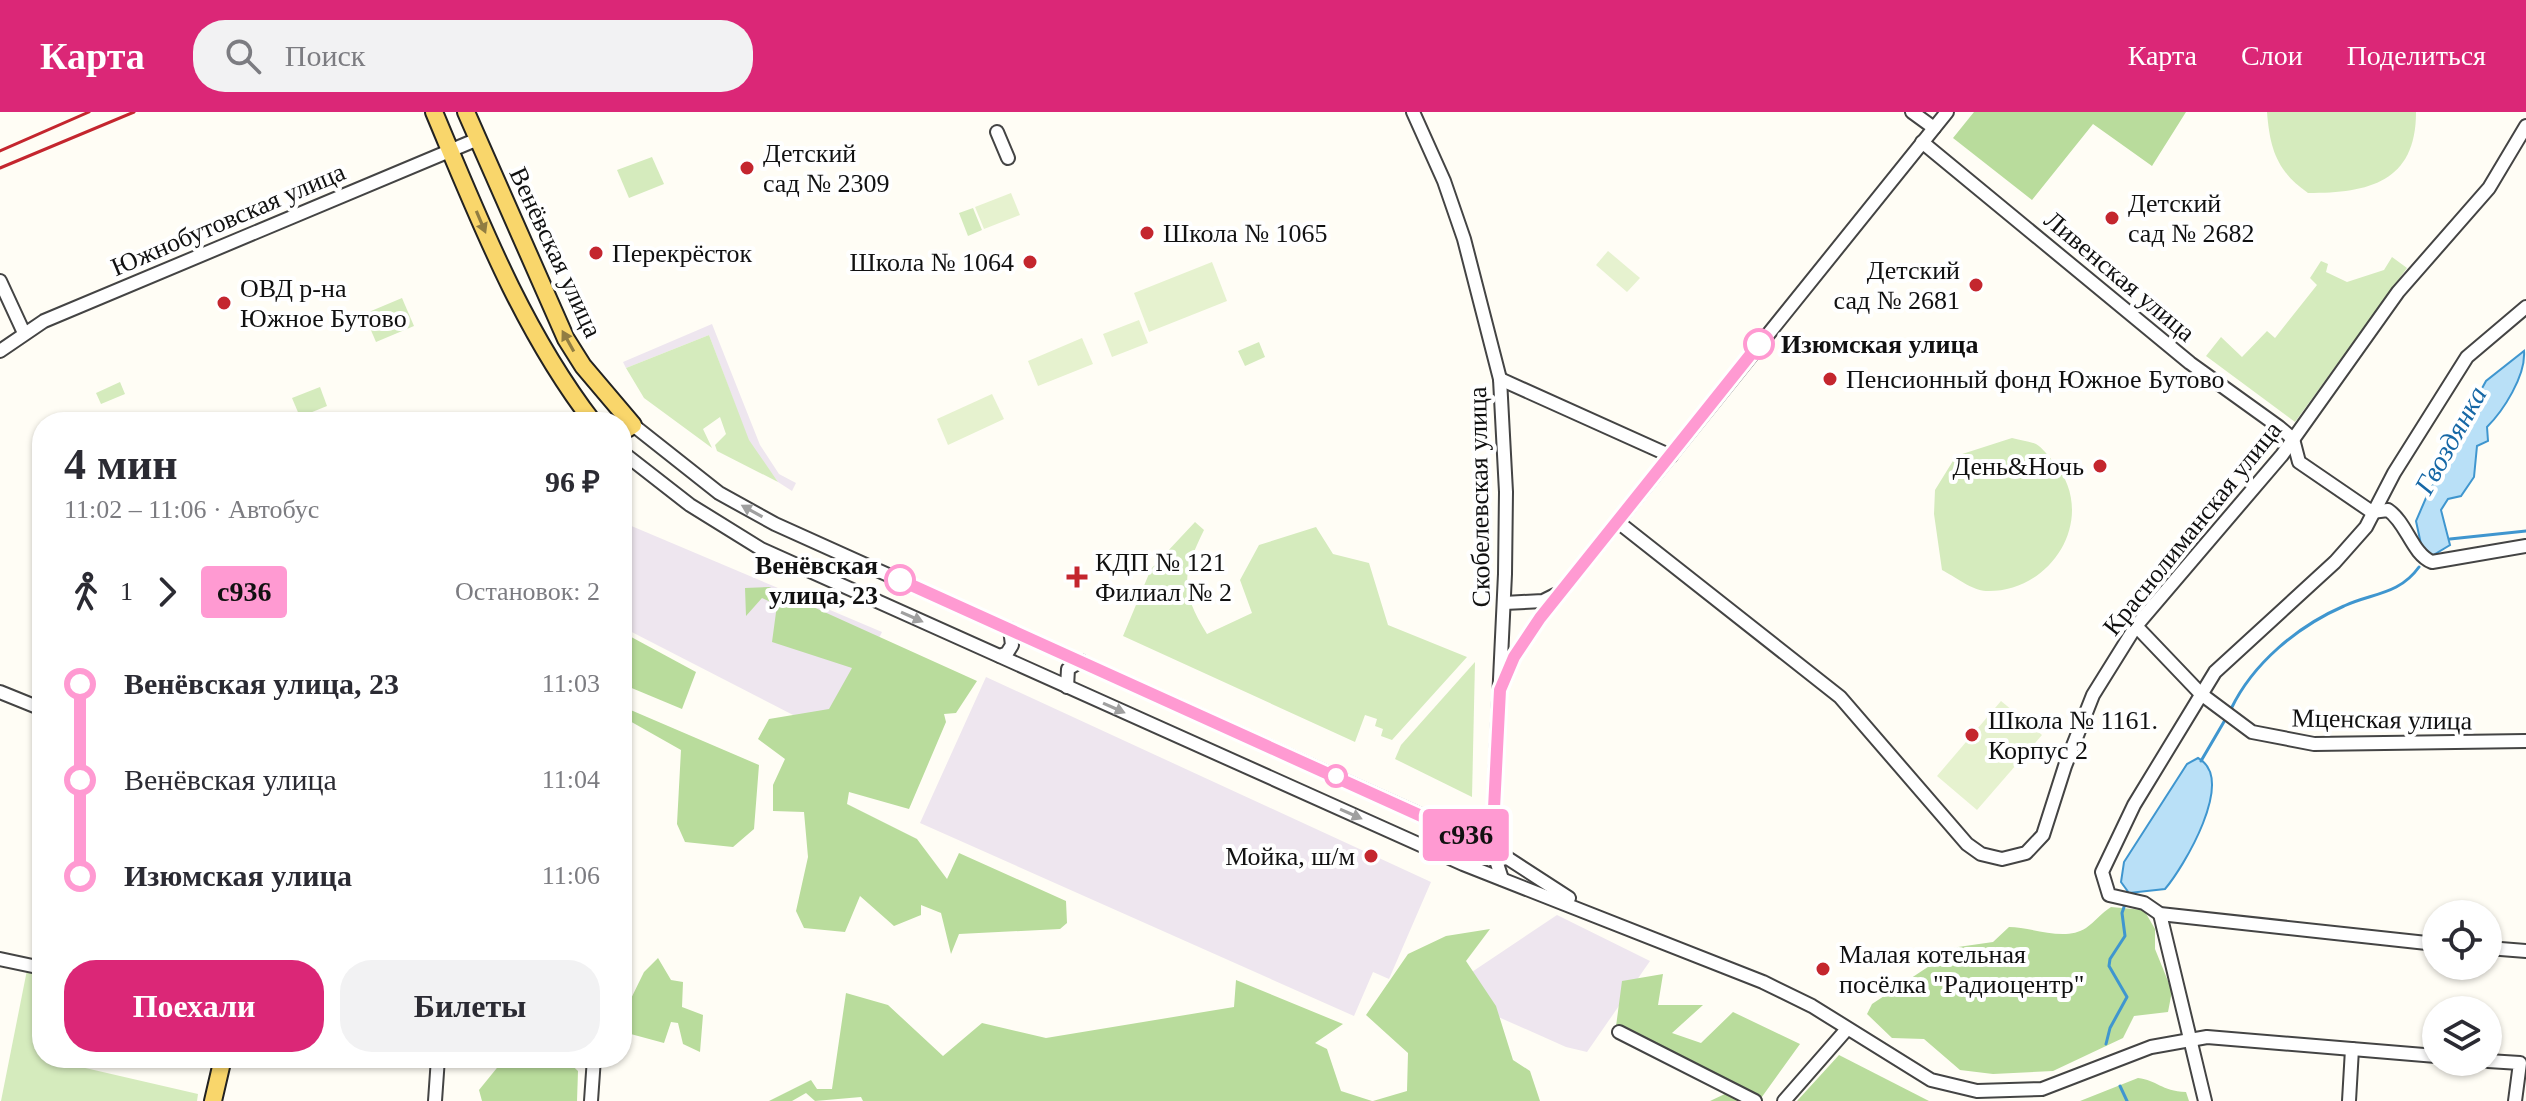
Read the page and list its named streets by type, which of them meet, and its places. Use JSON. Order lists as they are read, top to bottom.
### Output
{
  "streets": {
    "main road": ["Венёвская улица"],
    "street": [
      "Южнобутовская улица",
      "Ливенская улица",
      "Скобелевская улица",
      "Краснолиманская улица",
      "Мценская улица"
    ]
  },
  "crossings": [
    ["Южнобутовская улица", "Венёвская улица"],
    ["Венёвская улица", "Скобелевская улица"],
    ["Ливенская улица", "Краснолиманская улица"],
    ["Краснолиманская улица", "Мценская улица"]
  ],
  "water": ["Гвоздянка"],
  "places": {
    "other": [
      "Детский сад № 2309",
      "Детский сад № 2682",
      "Школа № 1065",
      "Перекрёсток",
      "Школа № 1064",
      "Детский сад № 2681",
      "ОВД р-на Южное Бутово",
      "Изюмская улица",
      "Пенсионный фонд Южное Бутово",
      "День&Ночь",
      "Венёвская улица, 23",
      "Школа № 1161. Корпус 2",
      "Мойка, ш/м",
      "Малая котельная посёлка \"Радиоцентр\""
    ],
    "health": ["КДП № 121 Филиал № 2"]
  },
  "lines": ["bus line с936"],
  "page": {
    "header": "Карта",
    "search": "Поиск",
    "nav": ["Карта", "Слои", "Поделиться"],
    "on_map": "с936",
    "heading": ["4 мин", "11:02 – 11:06 · Автобус", "96 ₽"],
    "legs": ["1", "с936", "Остановок: 2"],
    "list": [
      {
        "name": "Венёвская улица, 23",
        "value": "11:03"
      },
      {
        "name": "Венёвская улица",
        "value": "11:04"
      },
      {
        "name": "Изюмская улица",
        "value": "11:06"
      }
    ],
    "buttons": ["Поехали", "Билеты"]
  }
}
